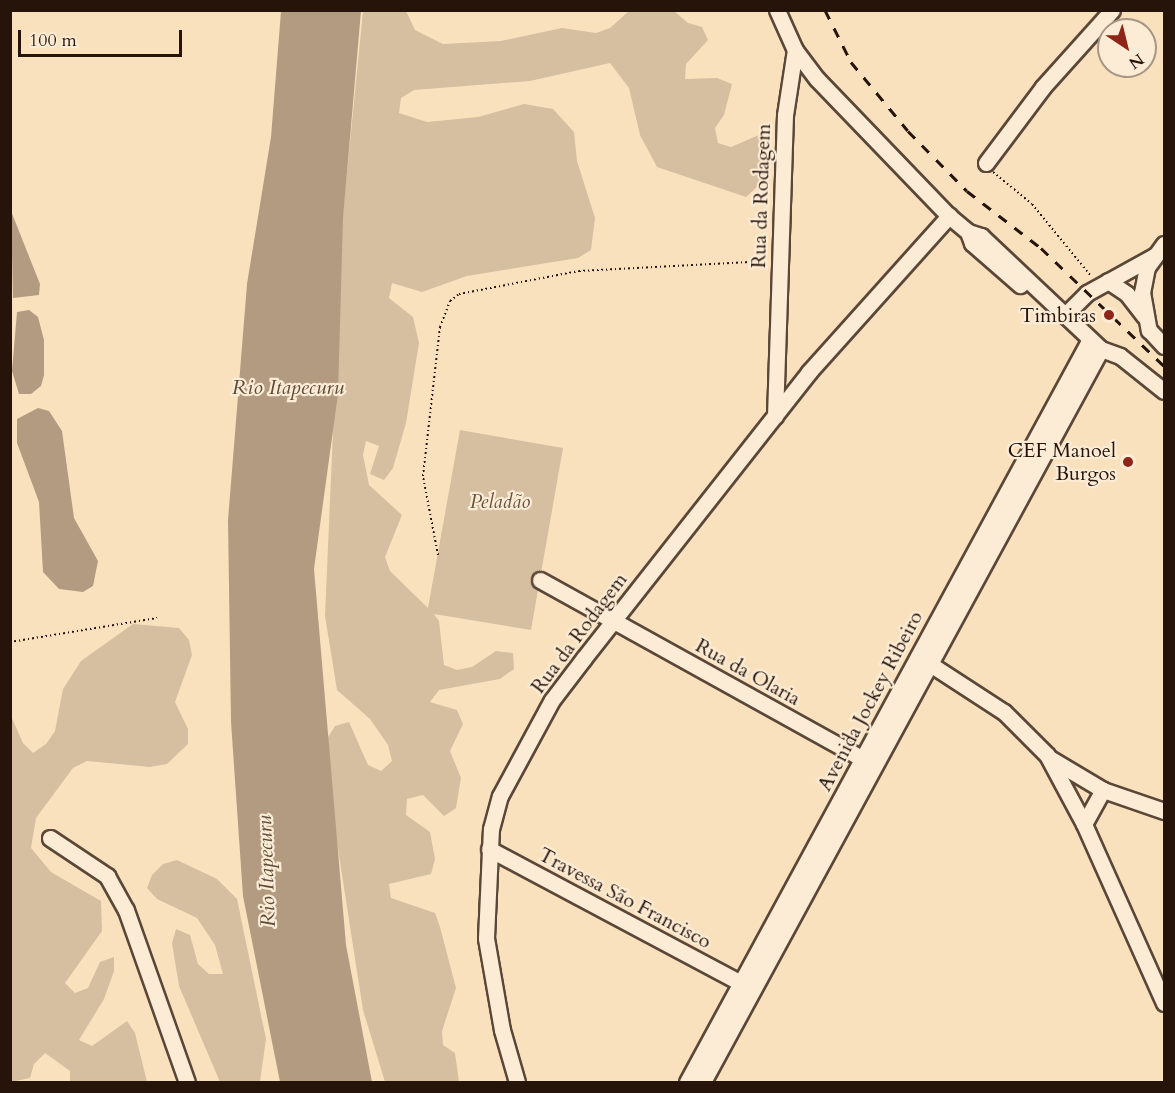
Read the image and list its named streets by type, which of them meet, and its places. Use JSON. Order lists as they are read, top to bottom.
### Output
{
  "streets": {
    "street": [
      "Rua da Rodagem",
      "Rua da Olaria",
      "Avenida Jockey Ribeiro",
      "Travessa São Francisco"
    ]
  },
  "crossings": [
    ["Rua da Rodagem", "Rua da Olaria"],
    ["Rua da Rodagem", "Travessa São Francisco"],
    ["Rua da Olaria", "Avenida Jockey Ribeiro"],
    ["Avenida Jockey Ribeiro", "Travessa São Francisco"]
  ],
  "water": ["Rio Itapecuru"],
  "parks": ["Peladão"],
  "places": ["Timbiras", "CEF Manoel Burgos"],
  "scale_bar": "100 m",
  "north": "bottom right"
}
